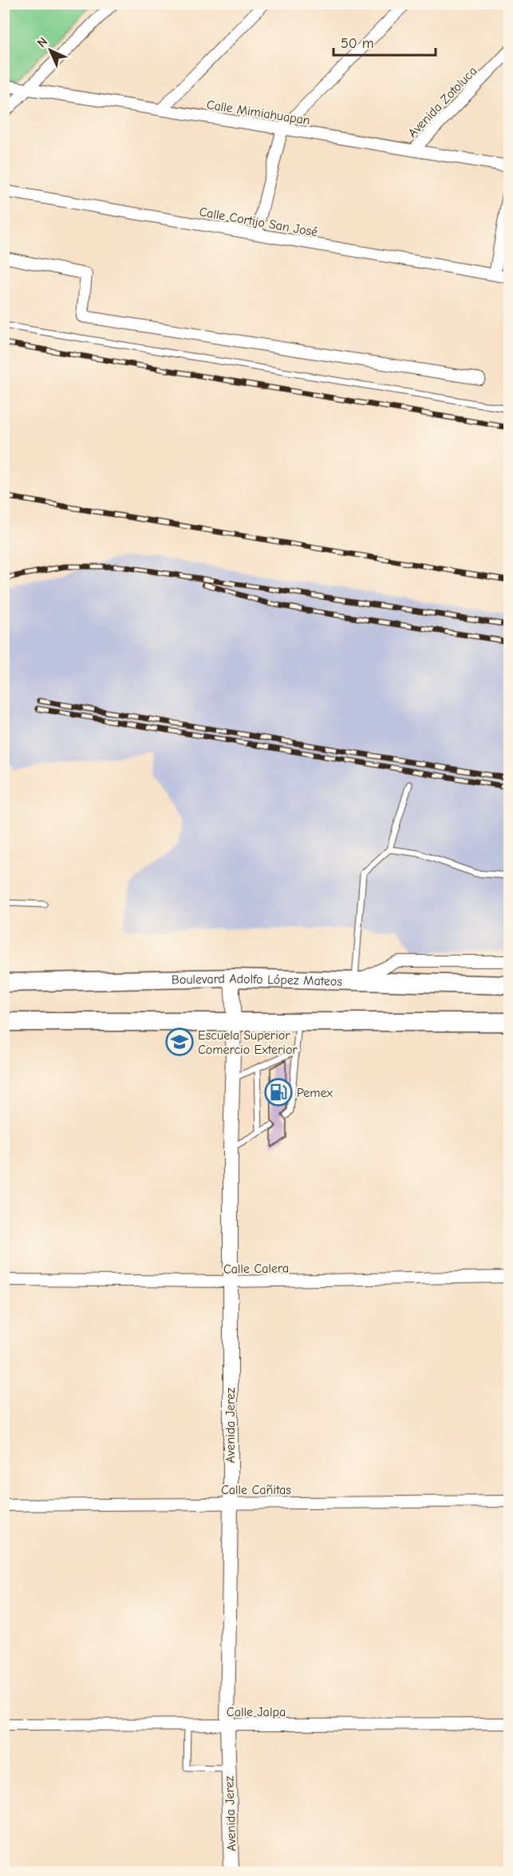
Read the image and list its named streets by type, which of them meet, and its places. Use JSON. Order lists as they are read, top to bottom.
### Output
{
  "streets": {
    "main road": ["Boulevard Adolfo López Mateos"],
    "street": [
      "Avenida Zotoluca",
      "Calle Mimiahuapan",
      "Calle Cortijo San José",
      "Calle Calera",
      "Avenida Jerez",
      "Calle Cañitas",
      "Calle Jalpa"
    ]
  },
  "crossings": [
    ["Avenida Zotoluca", "Calle Mimiahuapan"],
    ["Boulevard Adolfo López Mateos", "Avenida Jerez"],
    ["Calle Calera", "Avenida Jerez"],
    ["Avenida Jerez", "Calle Cañitas"],
    ["Avenida Jerez", "Calle Jalpa"]
  ],
  "places": {
    "school or university": ["Escuela Superior Comercio Exterior"],
    "fuel station": ["Pemex"]
  },
  "scale_bar": "50 m",
  "north": "top left"
}
